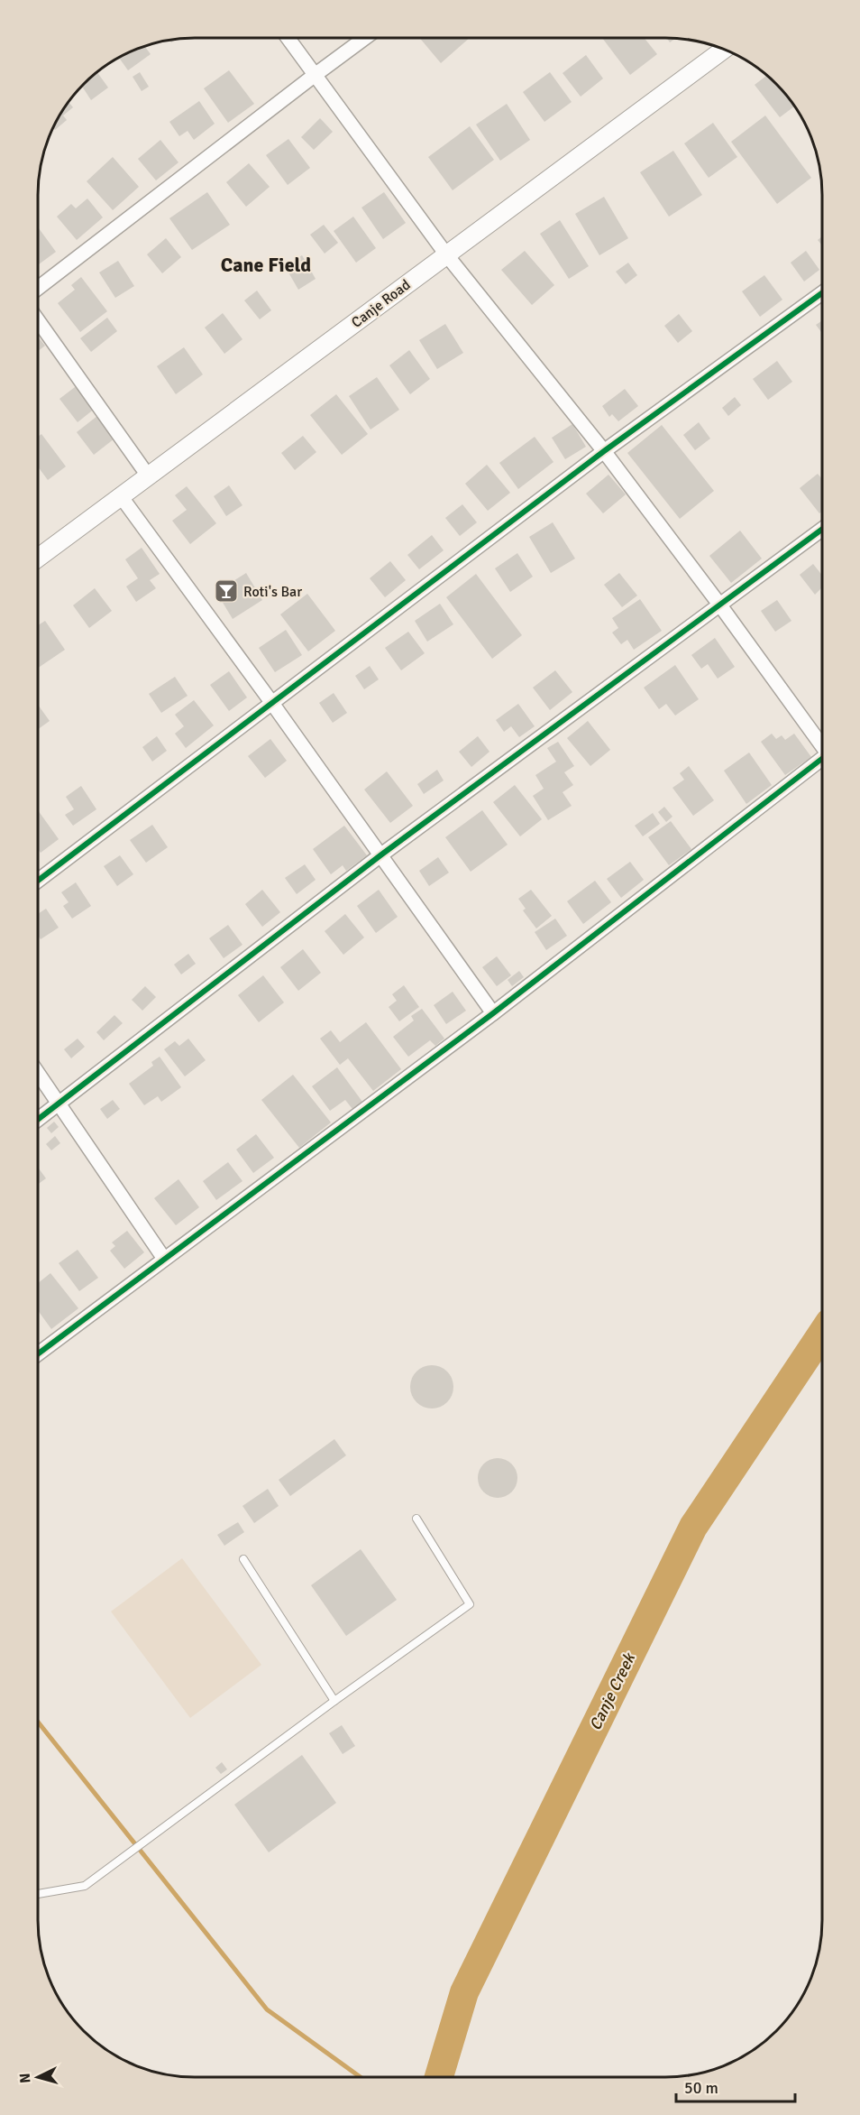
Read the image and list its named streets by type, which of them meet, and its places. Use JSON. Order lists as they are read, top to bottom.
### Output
{
  "streets": {
    "street": ["Canje Road"]
  },
  "districts": ["Cane Field"],
  "water": ["Canje Creek"],
  "places": {
    "bar": ["Roti's Bar"]
  },
  "scale_bar": "50 m",
  "north": "left"
}
